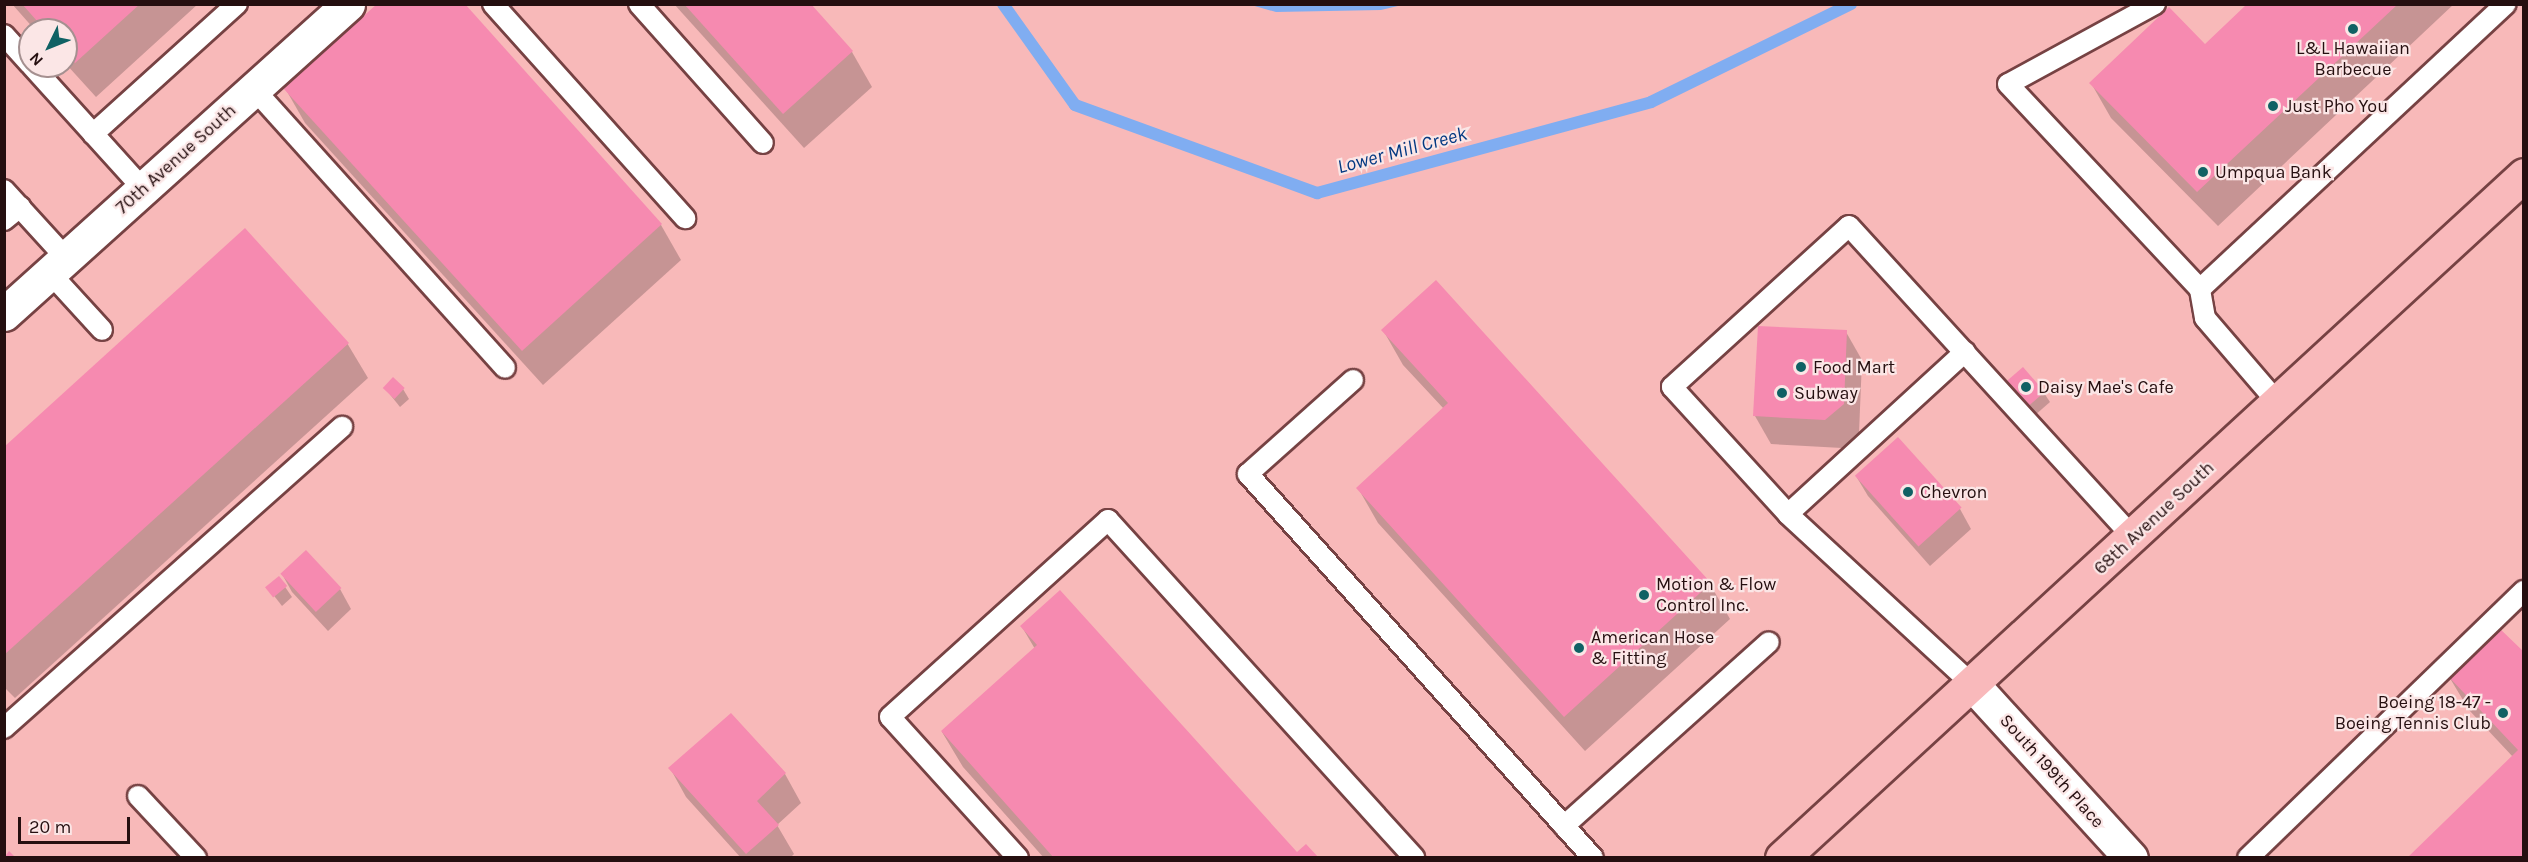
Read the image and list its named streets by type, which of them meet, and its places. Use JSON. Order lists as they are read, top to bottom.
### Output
{
  "streets": {
    "main road": ["68th Avenue South"],
    "street": ["70th Avenue South", "South 199th Place"]
  },
  "crossings": [
    ["68th Avenue South", "South 199th Place"]
  ],
  "water": ["Lower Mill Creek"],
  "places": [
    "L&L Hawaiian Barbecue",
    "Just Pho You",
    "Umpqua Bank",
    "Food Mart",
    "Daisy Mae's Cafe",
    "Subway",
    "Chevron",
    "Motion & Flow Control Inc.",
    "American Hose & Fitting",
    "Boeing 18-47 - Boeing Tennis Club"
  ],
  "scale_bar": "20 m",
  "north": "bottom left"
}
